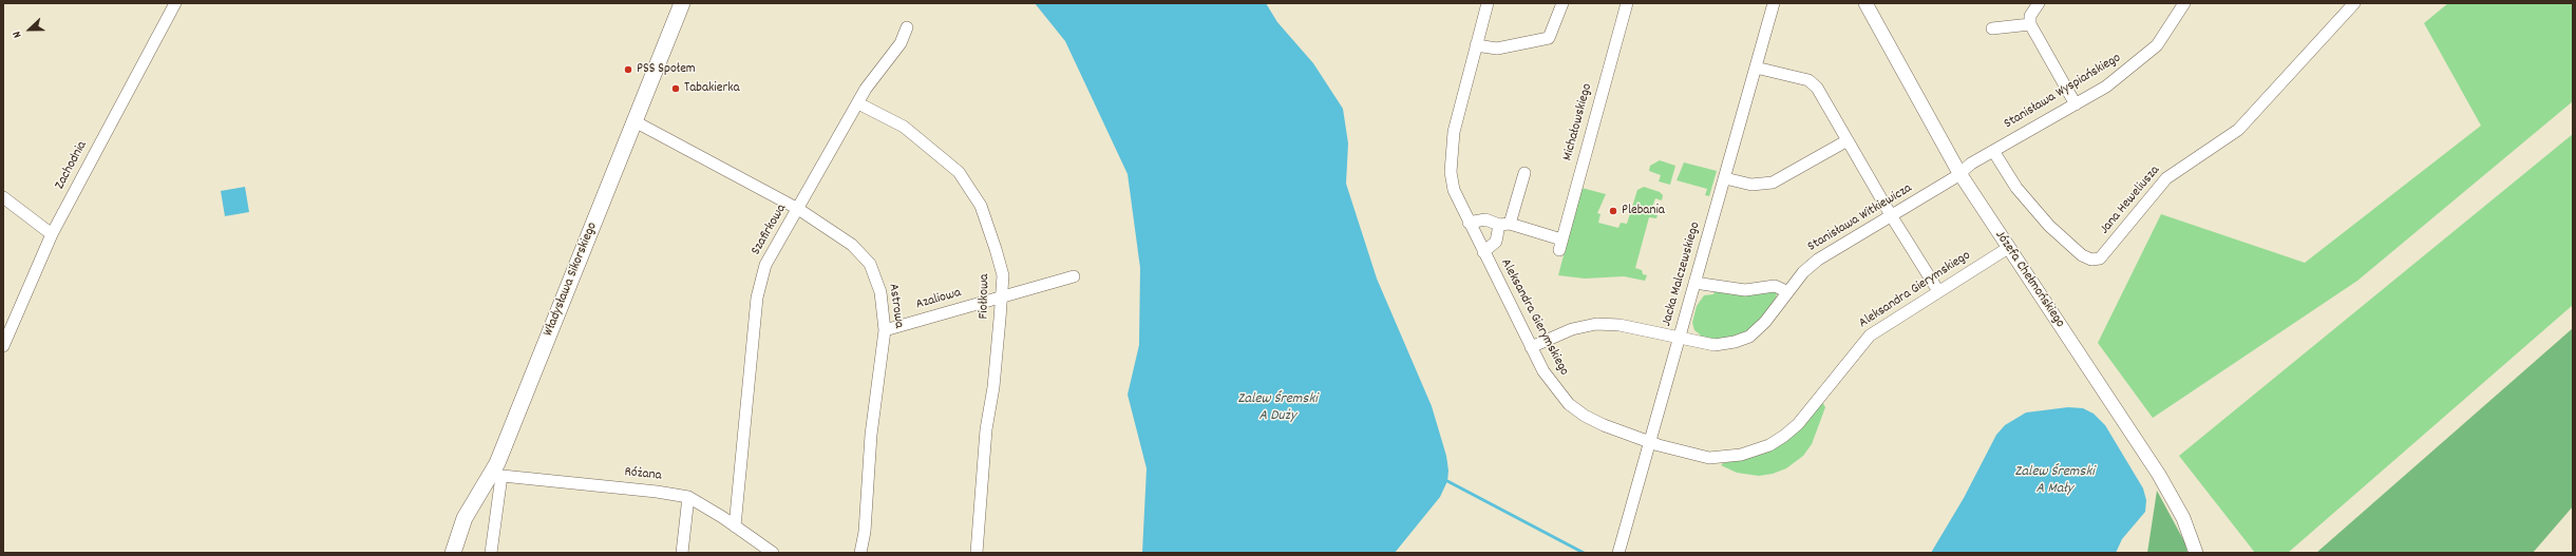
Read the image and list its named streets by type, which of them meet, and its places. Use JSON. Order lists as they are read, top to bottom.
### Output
{
  "streets": {
    "main road": ["Władysława Sikorskiego"],
    "street": [
      "Stanisława Wyspiańskiego",
      "Michałowskiego",
      "Zachodnia",
      "Jana Heweliusza",
      "Stanisława Witkiewicza",
      "Szafirkowa",
      "Jacka Malczewskiego",
      "Józefa Chełmońskiego",
      "Aleksandra Gierymskiego",
      "Fiołkowa",
      "Azaliowa",
      "Astrowa",
      "Różana"
    ]
  },
  "crossings": [
    ["Stanisława Wyspiańskiego", "Jana Heweliusza"],
    ["Stanisława Wyspiańskiego", "Stanisława Witkiewicza"],
    ["Stanisława Wyspiańskiego", "Józefa Chełmońskiego"],
    ["Stanisława Witkiewicza", "Jacka Malczewskiego"],
    ["Stanisława Witkiewicza", "Józefa Chełmońskiego"],
    ["Stanisława Witkiewicza", "Aleksandra Gierymskiego"],
    ["Szafirkowa", "Fiołkowa"],
    ["Szafirkowa", "Astrowa"],
    ["Szafirkowa", "Różana"],
    ["Jacka Malczewskiego", "Aleksandra Gierymskiego"],
    ["Władysława Sikorskiego", "Astrowa"],
    ["Władysława Sikorskiego", "Różana"],
    ["Józefa Chełmońskiego", "Aleksandra Gierymskiego"],
    ["Fiołkowa", "Azaliowa"],
    ["Azaliowa", "Astrowa"]
  ],
  "water": ["Zalew Śremski A Duży", "Zalew Śremski A Mały"],
  "places": ["PSS Społem", "Tabakierka", "Plebania"],
  "north": "left"
}
